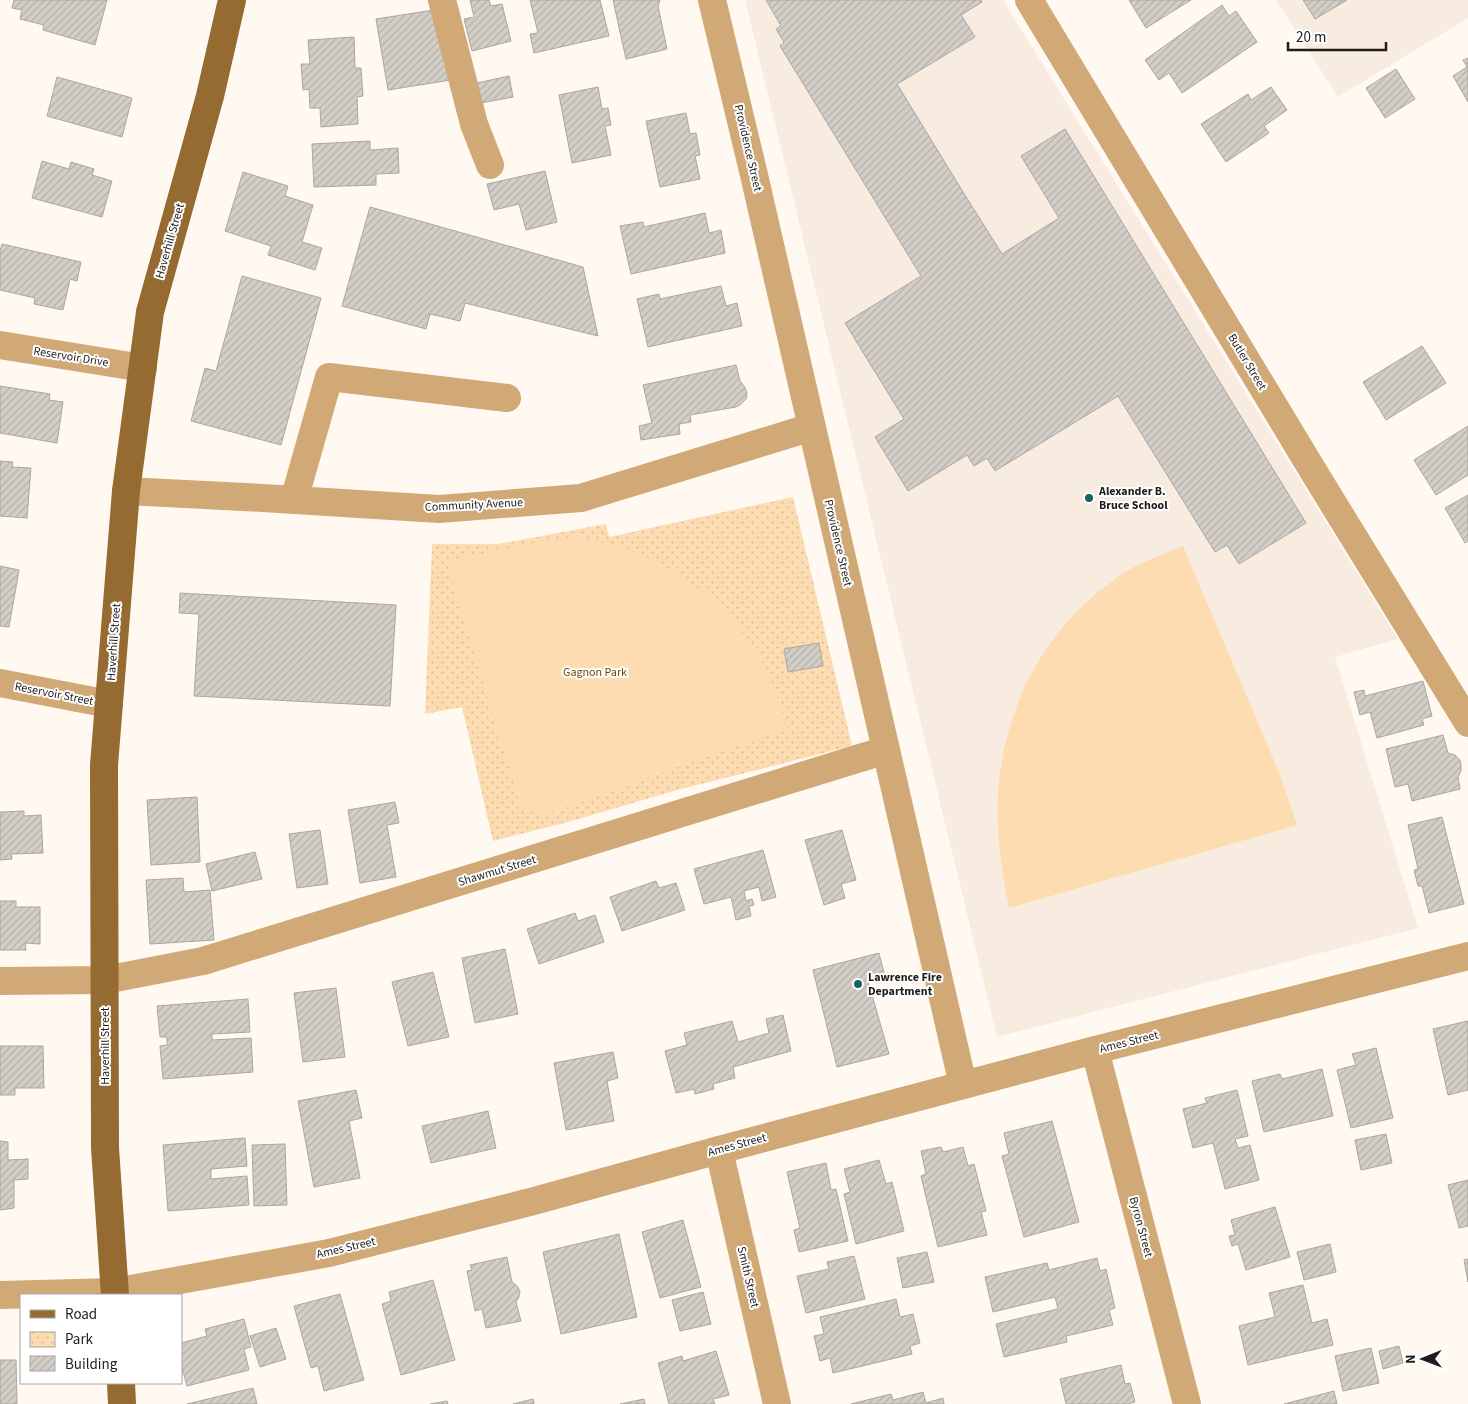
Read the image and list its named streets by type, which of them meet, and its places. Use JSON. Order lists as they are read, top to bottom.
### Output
{
  "streets": {
    "main road": ["Haverhill Street"],
    "street": [
      "Providence Street",
      "Reservoir Drive",
      "Butler Street",
      "Community Avenue",
      "Reservoir Street",
      "Shawmut Street",
      "Ames Street",
      "Byron Street",
      "Smith Street"
    ]
  },
  "crossings": [
    ["Providence Street", "Community Avenue"],
    ["Providence Street", "Shawmut Street"],
    ["Providence Street", "Ames Street"],
    ["Haverhill Street", "Reservoir Drive"],
    ["Haverhill Street", "Community Avenue"],
    ["Haverhill Street", "Reservoir Street"],
    ["Haverhill Street", "Shawmut Street"],
    ["Haverhill Street", "Ames Street"],
    ["Ames Street", "Byron Street"],
    ["Ames Street", "Smith Street"]
  ],
  "parks": ["Gagnon Park"],
  "places": ["Alexander B. Bruce School", "Lawrence Fire Department"],
  "legend": ["Road", "Park", "Building"],
  "scale_bar": "20 m",
  "north": "left"
}
